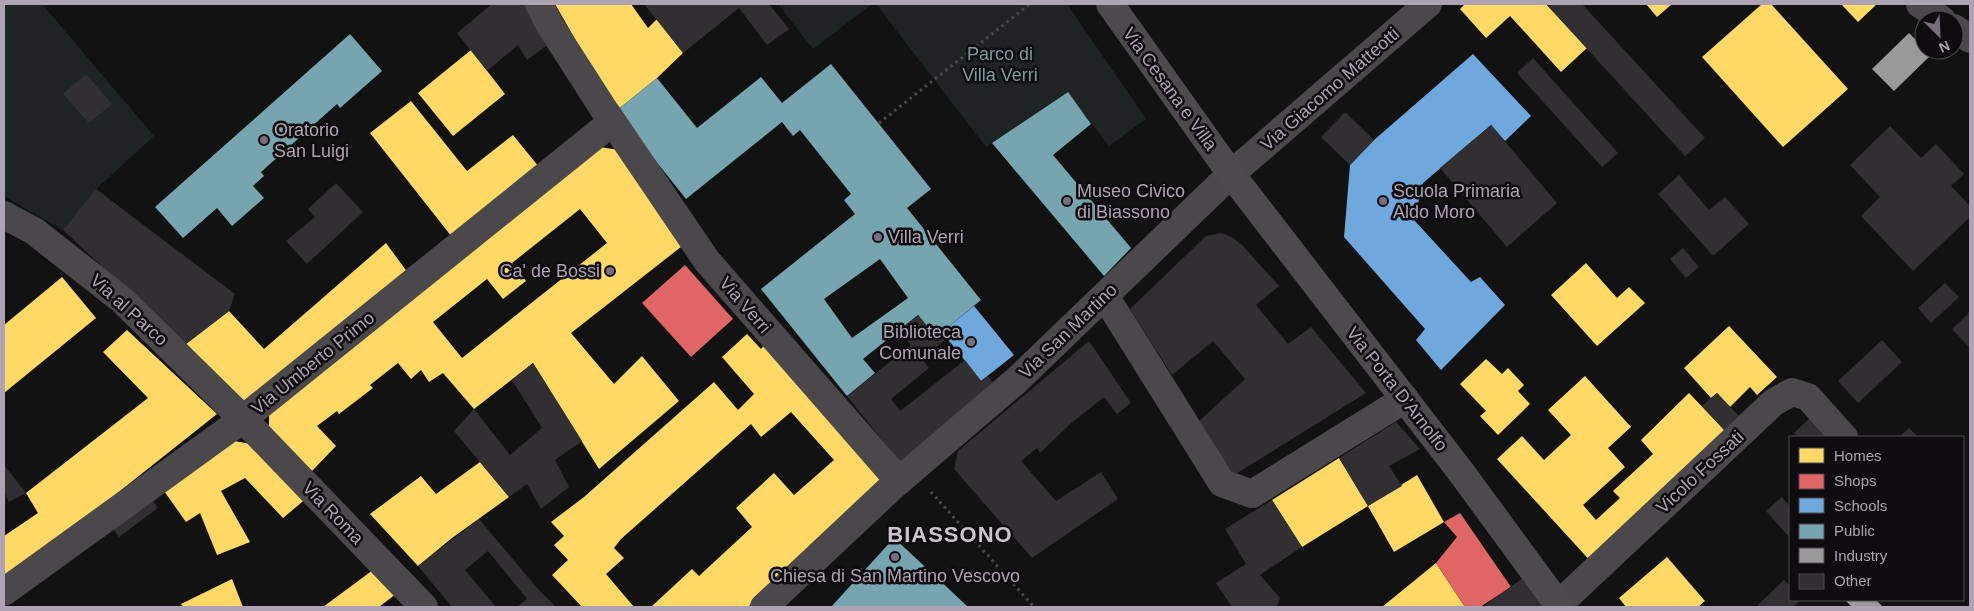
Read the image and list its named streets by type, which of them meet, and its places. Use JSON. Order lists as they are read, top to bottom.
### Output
{
  "streets": {
    "main road": ["Via Cesana e Villa", "Via Porta D'Arnolfo"],
    "street": [
      "Via Giacomo Matteotti",
      "Via Verri",
      "Via al Parco",
      "Via San Martino",
      "Via Umberto Primo",
      "Vicolo Fossati",
      "Via Roma"
    ]
  },
  "crossings": [
    ["Via Cesana e Villa", "Via Giacomo Matteotti"],
    ["Via Cesana e Villa", "Via San Martino"],
    ["Via Cesana e Villa", "Via Porta D'Arnolfo"],
    ["Via Giacomo Matteotti", "Via San Martino"],
    ["Via Giacomo Matteotti", "Via Porta D'Arnolfo"],
    ["Via Verri", "Via San Martino"],
    ["Via Verri", "Via Umberto Primo"],
    ["Via al Parco", "Via Umberto Primo"],
    ["Via al Parco", "Via Roma"],
    ["Via San Martino", "Via Porta D'Arnolfo"],
    ["Via Umberto Primo", "Via Roma"],
    ["Via Porta D'Arnolfo", "Vicolo Fossati"]
  ],
  "districts": ["BIASSONO"],
  "parks": ["Parco di Villa Verri"],
  "places": [
    "Oratorio San Luigi",
    "Museo Civico di Biassono",
    "Scuola Primaria Aldo Moro",
    "Villa Verri",
    "Ca' de Bossi",
    "Biblioteca Comunale",
    "Chiesa di San Martino Vescovo"
  ],
  "legend": [
    "Homes",
    "Shops",
    "Schools",
    "Public",
    "Industry",
    "Other"
  ],
  "north": "bottom right"
}
